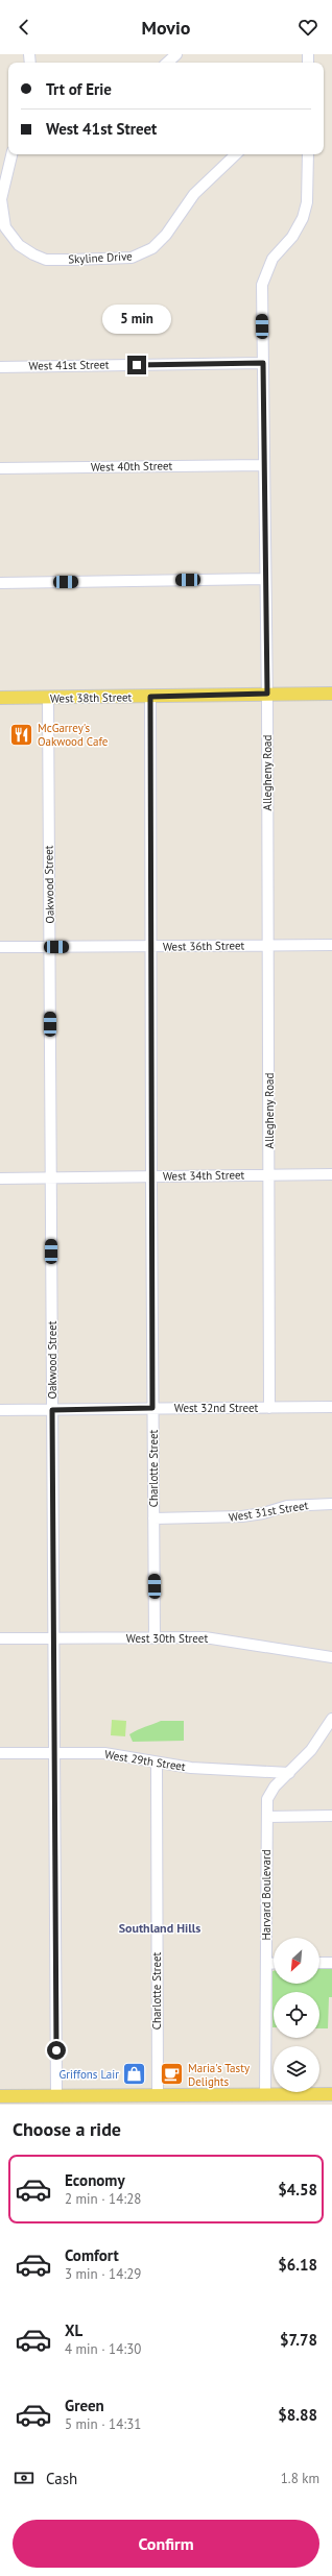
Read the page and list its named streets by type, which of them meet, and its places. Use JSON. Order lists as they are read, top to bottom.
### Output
{
  "streets": {
    "main road": ["West 38th Street"],
    "street": [
      "Skyline Drive",
      "West 41st Street",
      "West 40th Street",
      "Allegheny Road",
      "Oakwood Street",
      "West 36th Street",
      "West 34th Street",
      "West 32nd Street",
      "Charlotte Street",
      "West 31st Street",
      "West 30th Street",
      "West 29th Street",
      "Harvard Boulevard"
    ]
  },
  "crossings": [
    ["West 41st Street", "Allegheny Road"],
    ["West 40th Street", "Allegheny Road"],
    ["West 38th Street", "Allegheny Road"],
    ["West 38th Street", "Oakwood Street"],
    ["West 38th Street", "Charlotte Street"],
    ["Allegheny Road", "West 36th Street"],
    ["Allegheny Road", "West 34th Street"],
    ["Allegheny Road", "West 32nd Street"],
    ["Oakwood Street", "West 36th Street"],
    ["Oakwood Street", "West 34th Street"],
    ["Oakwood Street", "West 32nd Street"],
    ["Oakwood Street", "West 30th Street"],
    ["Oakwood Street", "West 29th Street"],
    ["West 36th Street", "Charlotte Street"],
    ["West 34th Street", "Charlotte Street"],
    ["West 32nd Street", "Charlotte Street"],
    ["Charlotte Street", "West 31st Street"],
    ["Charlotte Street", "West 30th Street"],
    ["Charlotte Street", "West 29th Street"],
    ["West 29th Street", "Harvard Boulevard"]
  ],
  "districts": ["Southland Hills"],
  "places": {
    "restaurant": ["McGarrey's Oakwood Cafe"],
    "shop": ["Griffons Lair"],
    "cafe": ["Maria's Tasty Delights"]
  },
  "north": "bottom left",
  "page": {
    "header": "Movio",
    "banner": ["Trt of Erie", "West 41st Street"],
    "bubble": "5 min",
    "heading": "Choose a ride",
    "list": [
      {
        "name": "Economy",
        "note": "2 min · 14:28",
        "value": "$4.58"
      },
      {
        "name": "Comfort",
        "note": "3 min · 14:29",
        "value": "$6.18"
      },
      {
        "name": "XL",
        "note": "4 min · 14:30",
        "value": "$7.78"
      },
      {
        "name": "Green",
        "note": "5 min · 14:31",
        "value": "$8.88"
      }
    ],
    "pay": ["Cash", "1.8 km"],
    "buttons": "Confirm"
  }
}
